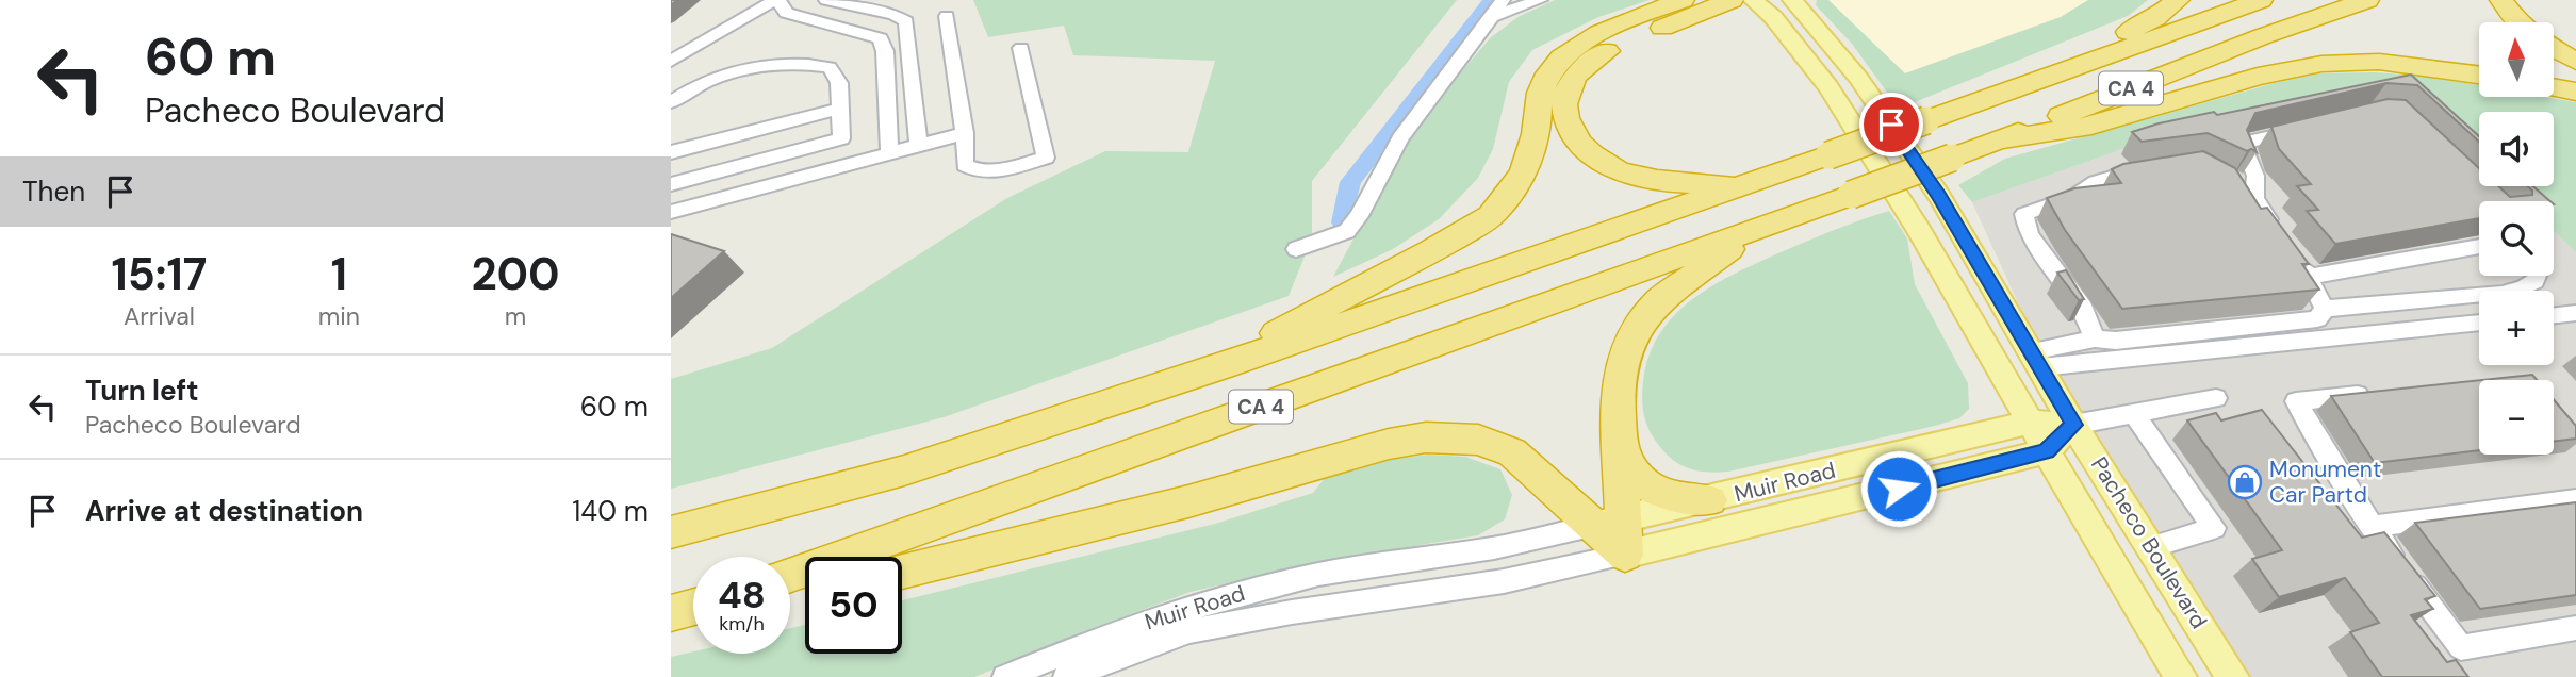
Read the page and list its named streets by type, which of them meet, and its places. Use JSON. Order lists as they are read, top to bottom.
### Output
{
  "streets": {
    "highway": ["CA 4"],
    "main road": ["Muir Road", "Pacheco Boulevard"]
  },
  "crossings": [
    ["Muir Road", "Pacheco Boulevard"]
  ],
  "places": {
    "shop": ["Monument Car Partd"]
  },
  "north": "top",
  "page": {
    "turn": ["60 m", "Pacheco Boulevard"],
    "map_buttons": ["+", "−"],
    "then": "Then",
    "eta": [
      "15:17",
      "Arrival",
      "1",
      "min",
      "200",
      "m"
    ],
    "list": [
      {
        "name": "Turn left",
        "note": "Pacheco Boulevard",
        "value": "60 m"
      },
      {
        "name": "Arrive at destination",
        "value": "140 m"
      }
    ],
    "speed": "48 km/h",
    "limit": "50"
  }
}
